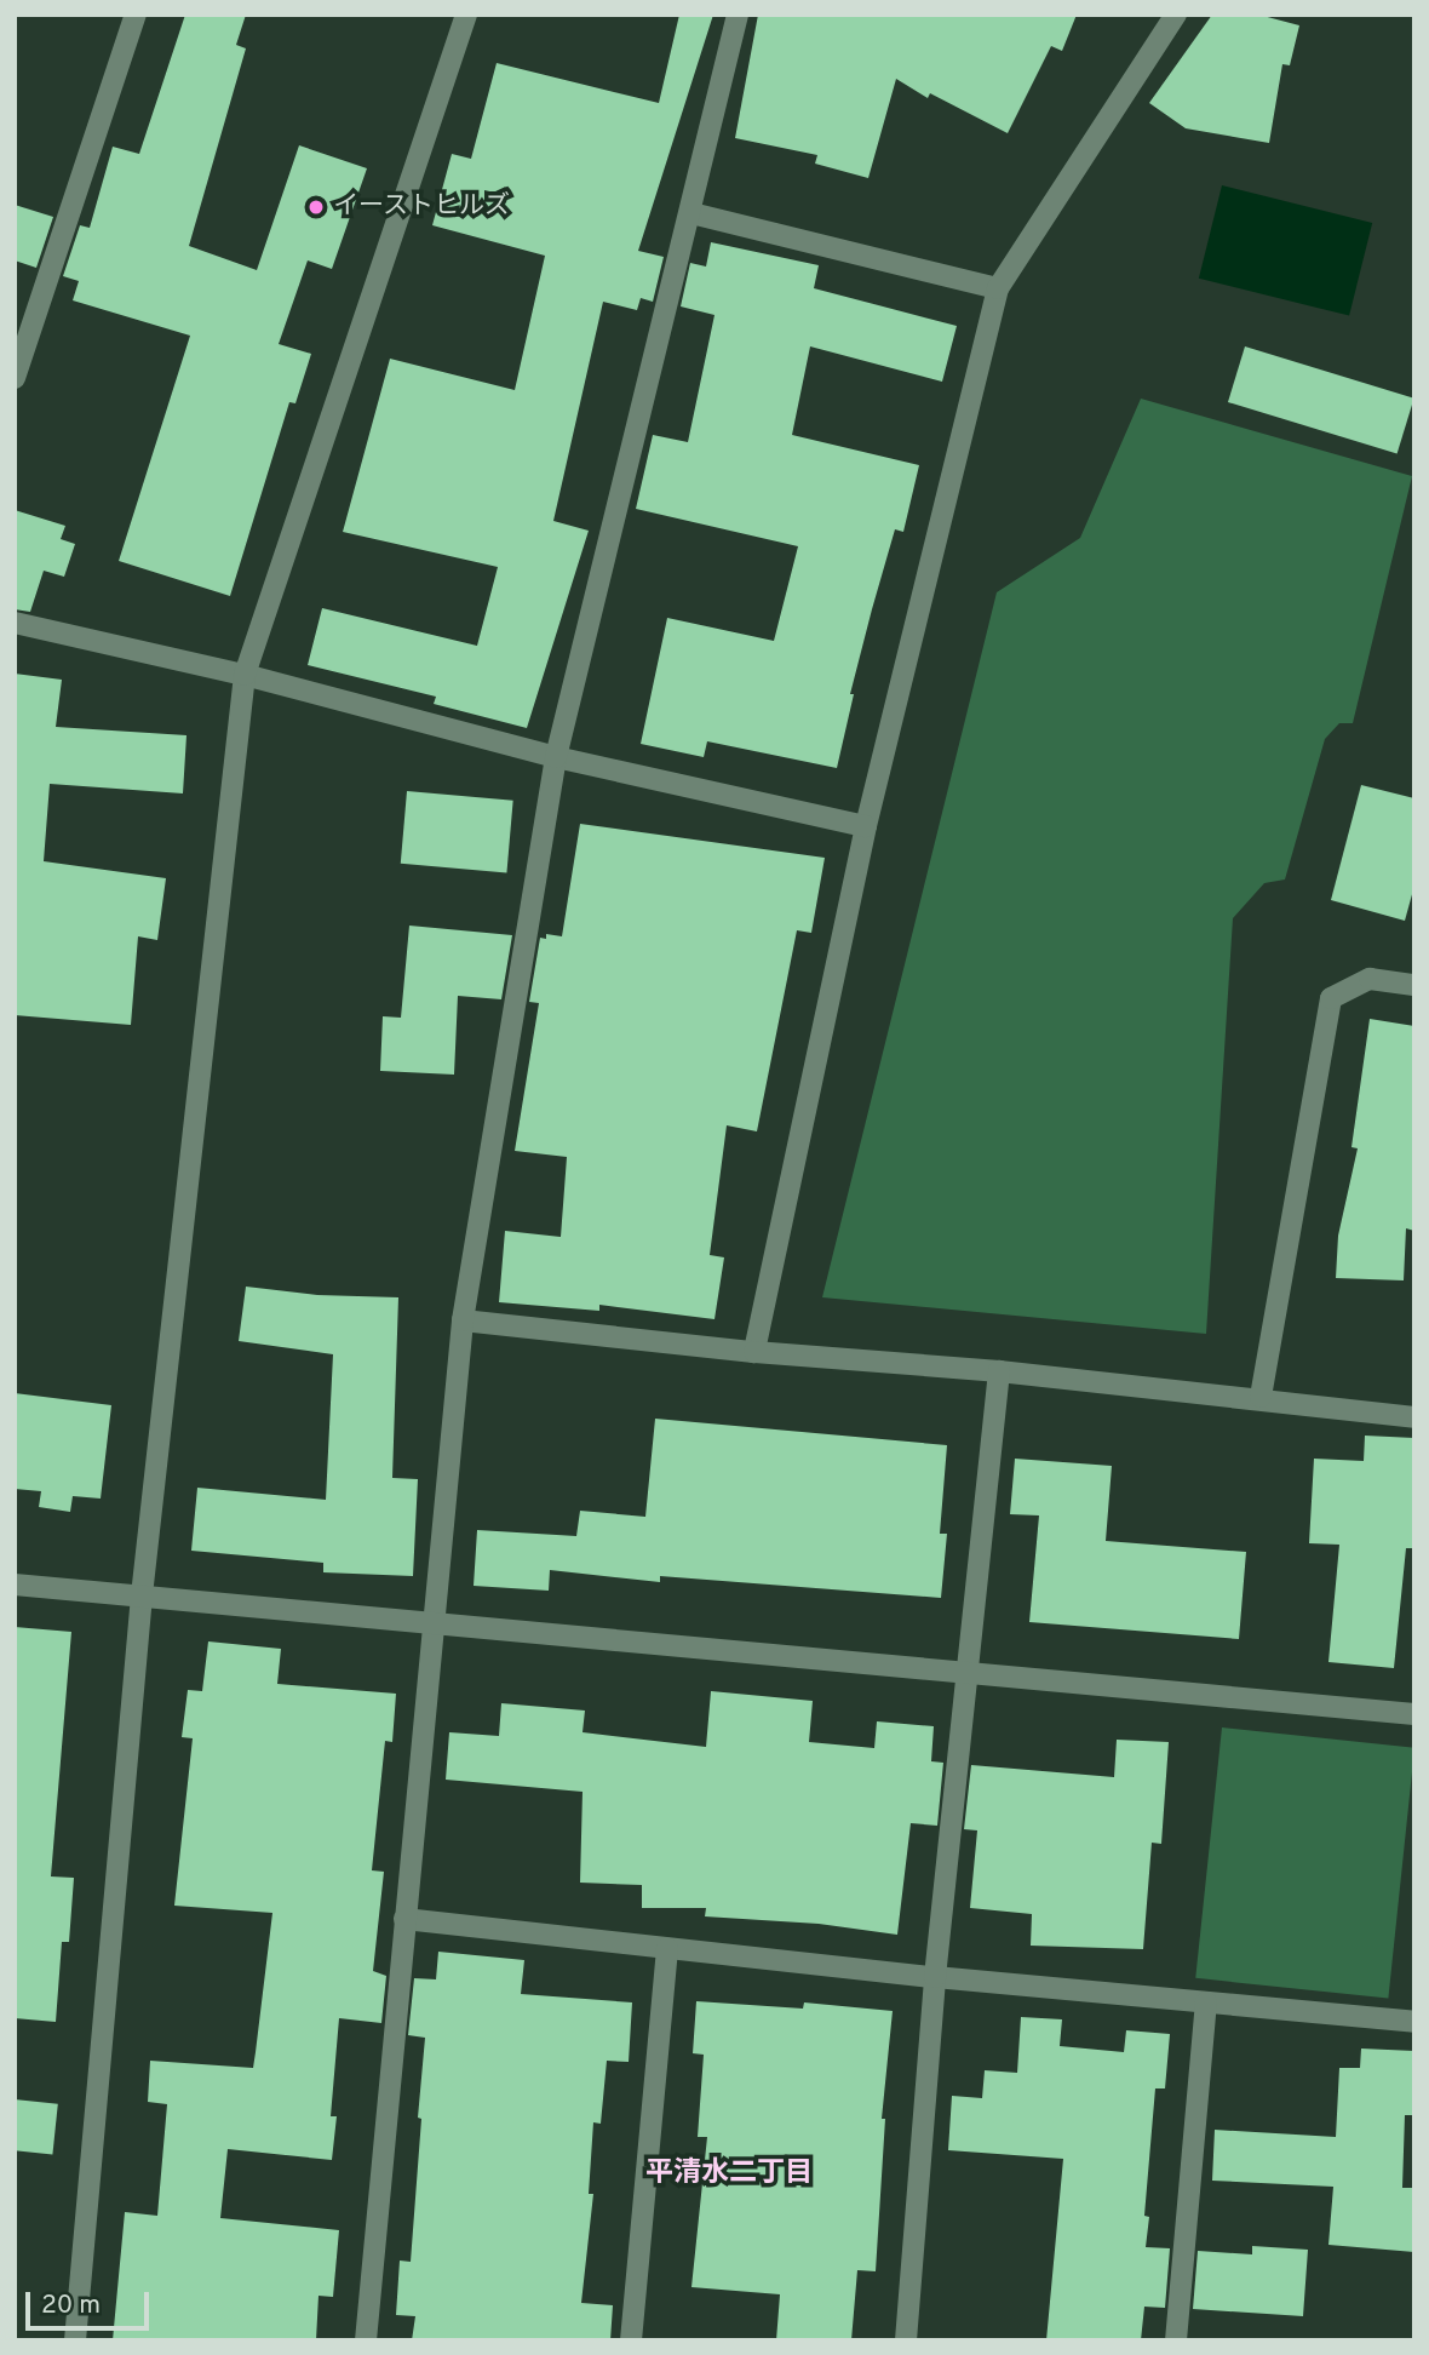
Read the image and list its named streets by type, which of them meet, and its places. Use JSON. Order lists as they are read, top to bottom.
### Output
{
  "districts": ["平清水二丁目"],
  "places": ["イーストヒルズ"],
  "scale_bar": "20 m"
}
